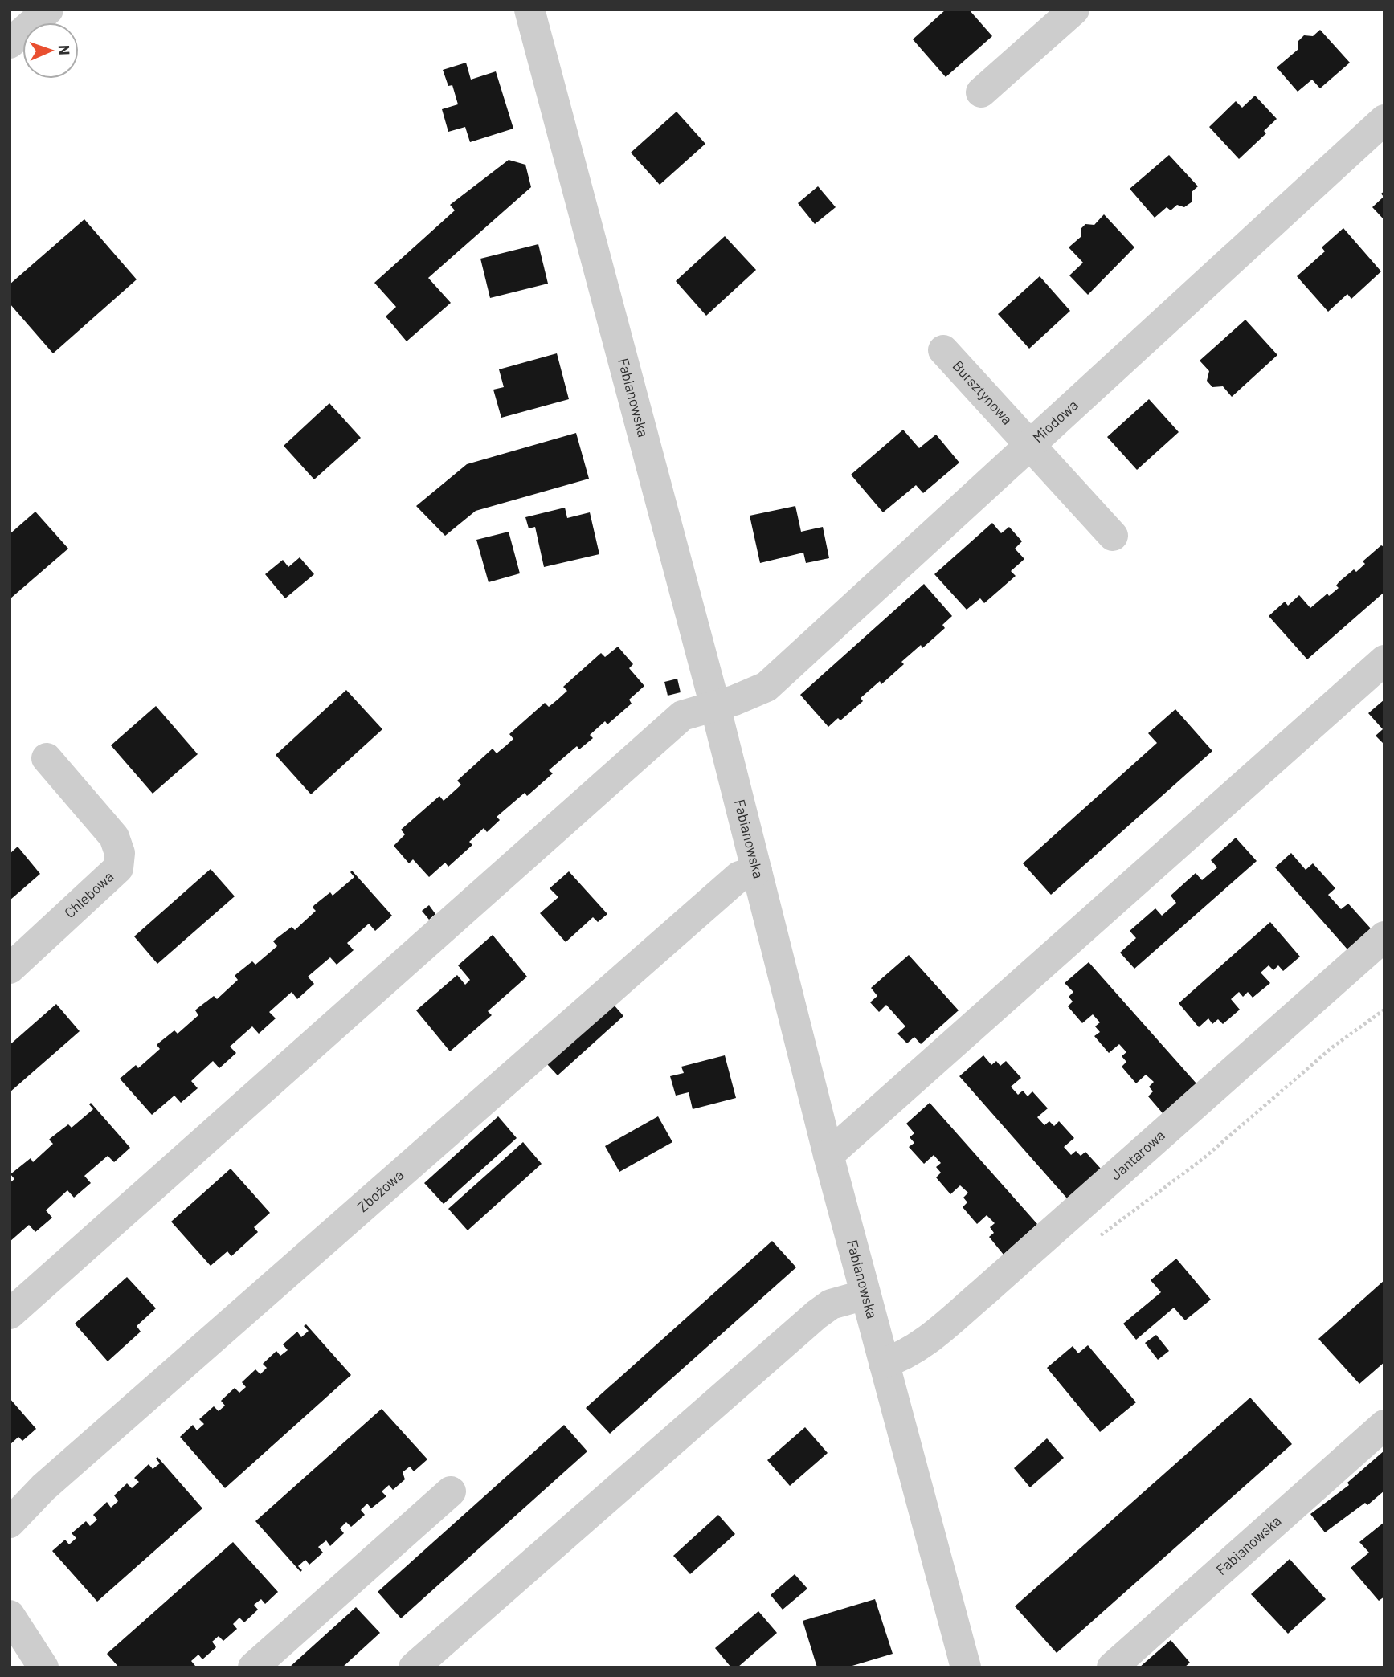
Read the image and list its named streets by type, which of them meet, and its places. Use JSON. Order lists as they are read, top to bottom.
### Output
{
  "streets": {
    "street": [
      "Bursztynowa",
      "Fabianowska",
      "Miodowa",
      "Chlebowa",
      "Jantarowa",
      "Zbożowa"
    ]
  },
  "crossings": [
    ["Bursztynowa", "Miodowa"],
    ["Fabianowska", "Miodowa"],
    ["Fabianowska", "Jantarowa"],
    ["Fabianowska", "Zbożowa"]
  ],
  "north": "right"
}
